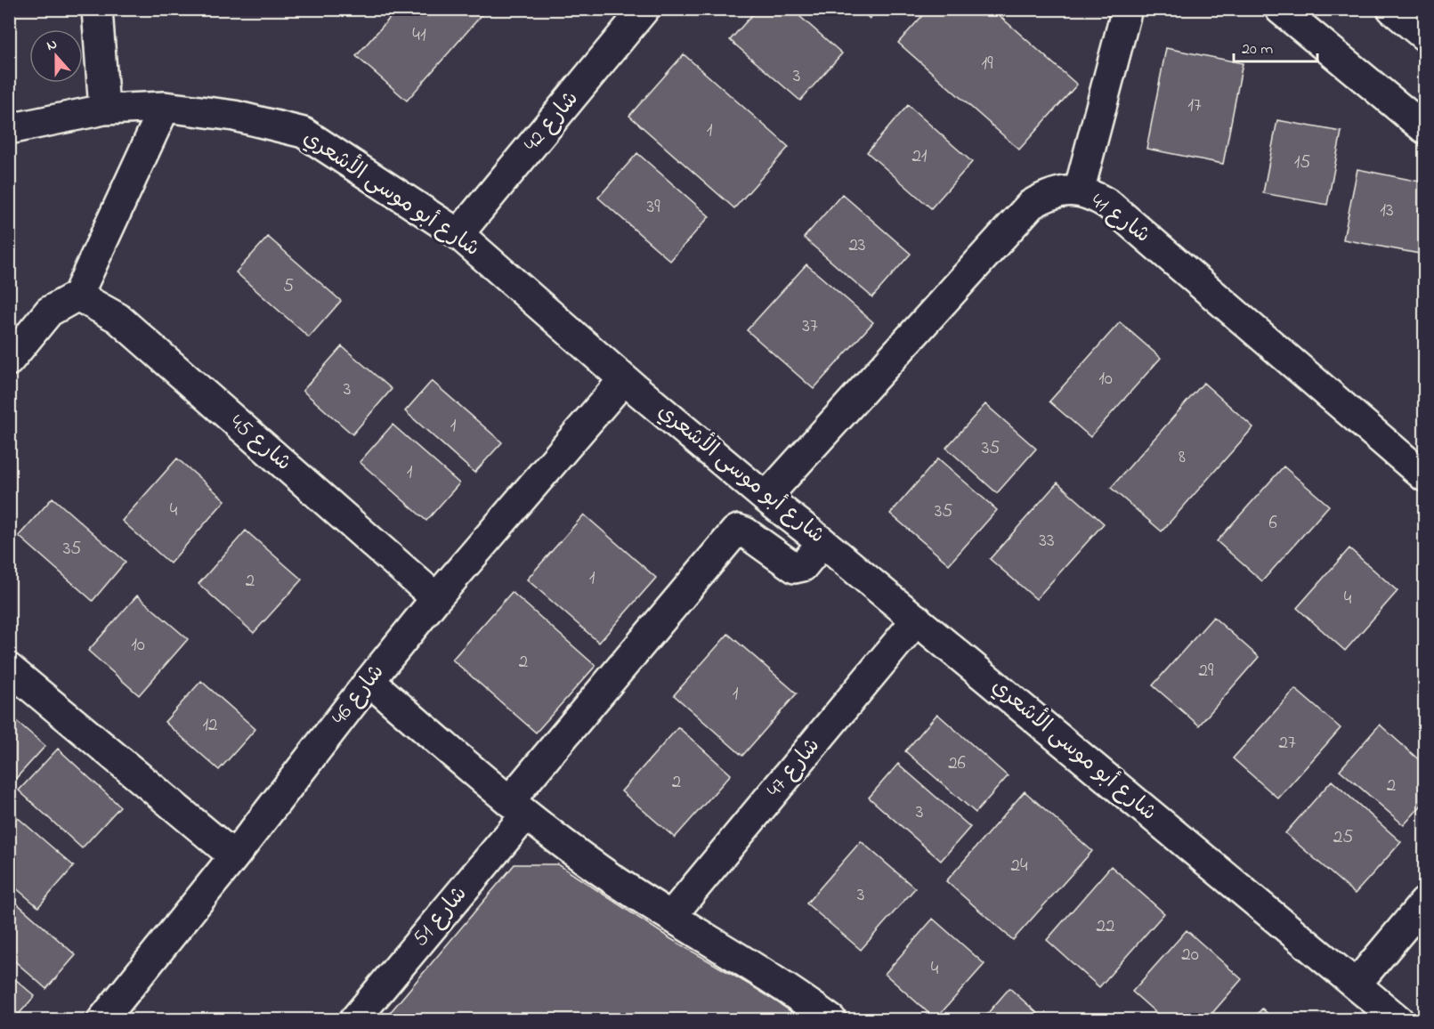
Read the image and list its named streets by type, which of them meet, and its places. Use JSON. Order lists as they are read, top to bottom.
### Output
{
  "streets": {
    "main road": [
      "شارع 42",
      "شارع أبو موسى الأشعري",
      "شارع 41",
      "شارع 45",
      "شارع 46",
      "شارع 47",
      "شارع 51"
    ]
  },
  "crossings": [
    ["شارع 42", "شارع أبو موسى الأشعري"],
    ["شارع أبو موسى الأشعري", "شارع 41"],
    ["شارع أبو موسى الأشعري", "شارع 46"],
    ["شارع أبو موسى الأشعري", "شارع 47"],
    ["شارع أبو موسى الأشعري", "شارع 51"],
    ["شارع 45", "شارع 46"]
  ],
  "house_numbers": [
    "41",
    "19",
    "3",
    "17",
    "1",
    "21",
    "15",
    "39",
    "13",
    "23",
    "5",
    "37",
    "10",
    "3",
    "1",
    "35",
    "8",
    "1",
    "4",
    "35",
    "6",
    "33",
    "35",
    "1",
    "2",
    "4",
    "10",
    "2",
    "29",
    "1",
    "12",
    "27",
    "26",
    "2",
    "2",
    "3",
    "25",
    "24",
    "3",
    "22",
    "20",
    "4"
  ],
  "scale_bar": "20 m",
  "north": "top"
}
